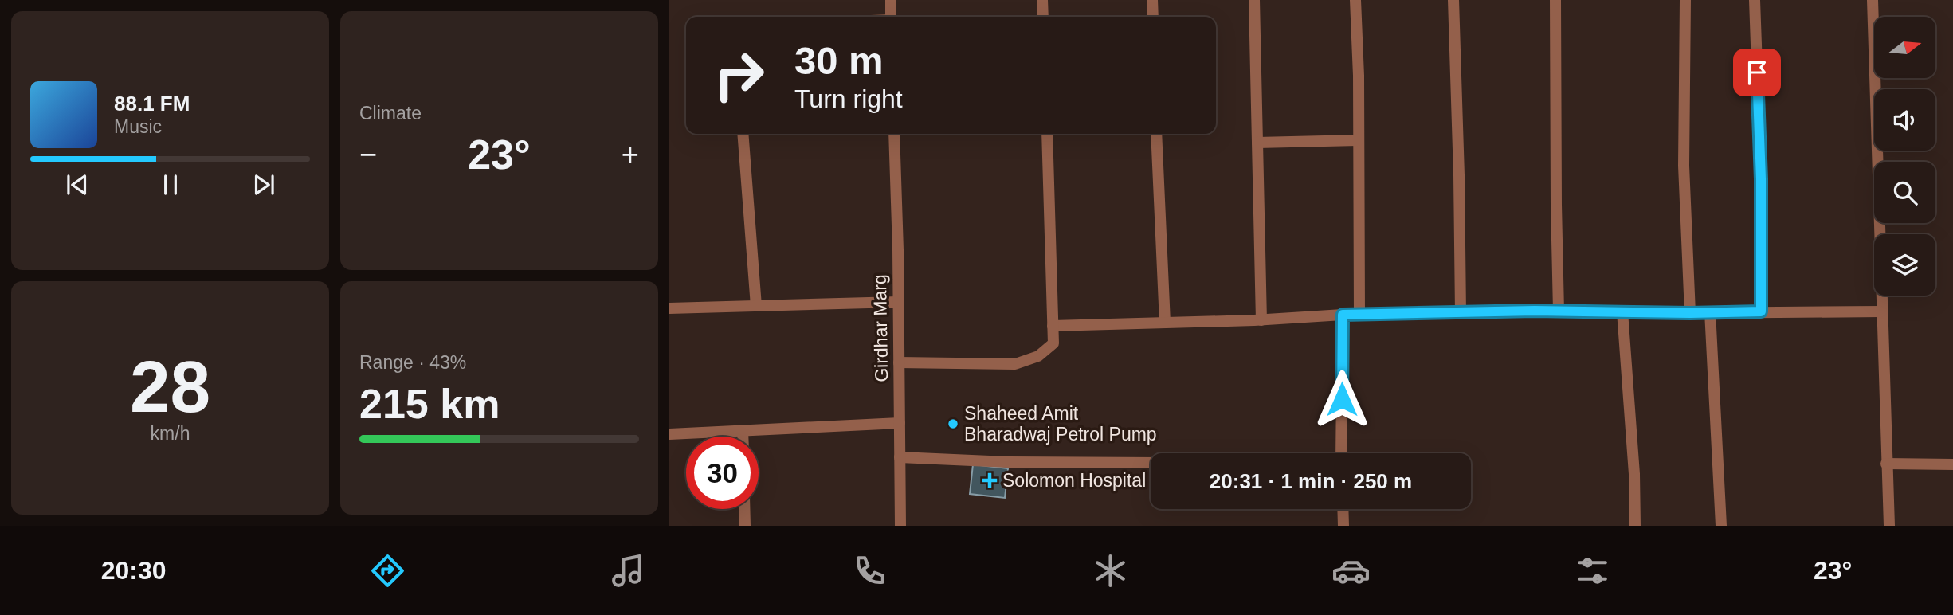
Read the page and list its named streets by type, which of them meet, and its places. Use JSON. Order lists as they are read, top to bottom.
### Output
{
  "streets": {
    "street": ["Girdhar Marg"]
  },
  "places": {
    "other": ["Shaheed Amit Bharadwaj Petrol Pump"],
    "health": ["Solomon Hospital"]
  },
  "north": "right",
  "page": {
    "tile": [
      "Climate",
      ["28", "km/h"],
      ["Range · 43%", "215 km"]
    ],
    "turn": ["30 m", "Turn right"],
    "song": ["88.1 FM", "Music"],
    "heat": ["−", "23°", "+"],
    "limit": "30",
    "trip": "20:31 · 1 min · 250 m",
    "tabs": ["20:30", "23°"]
  }
}
